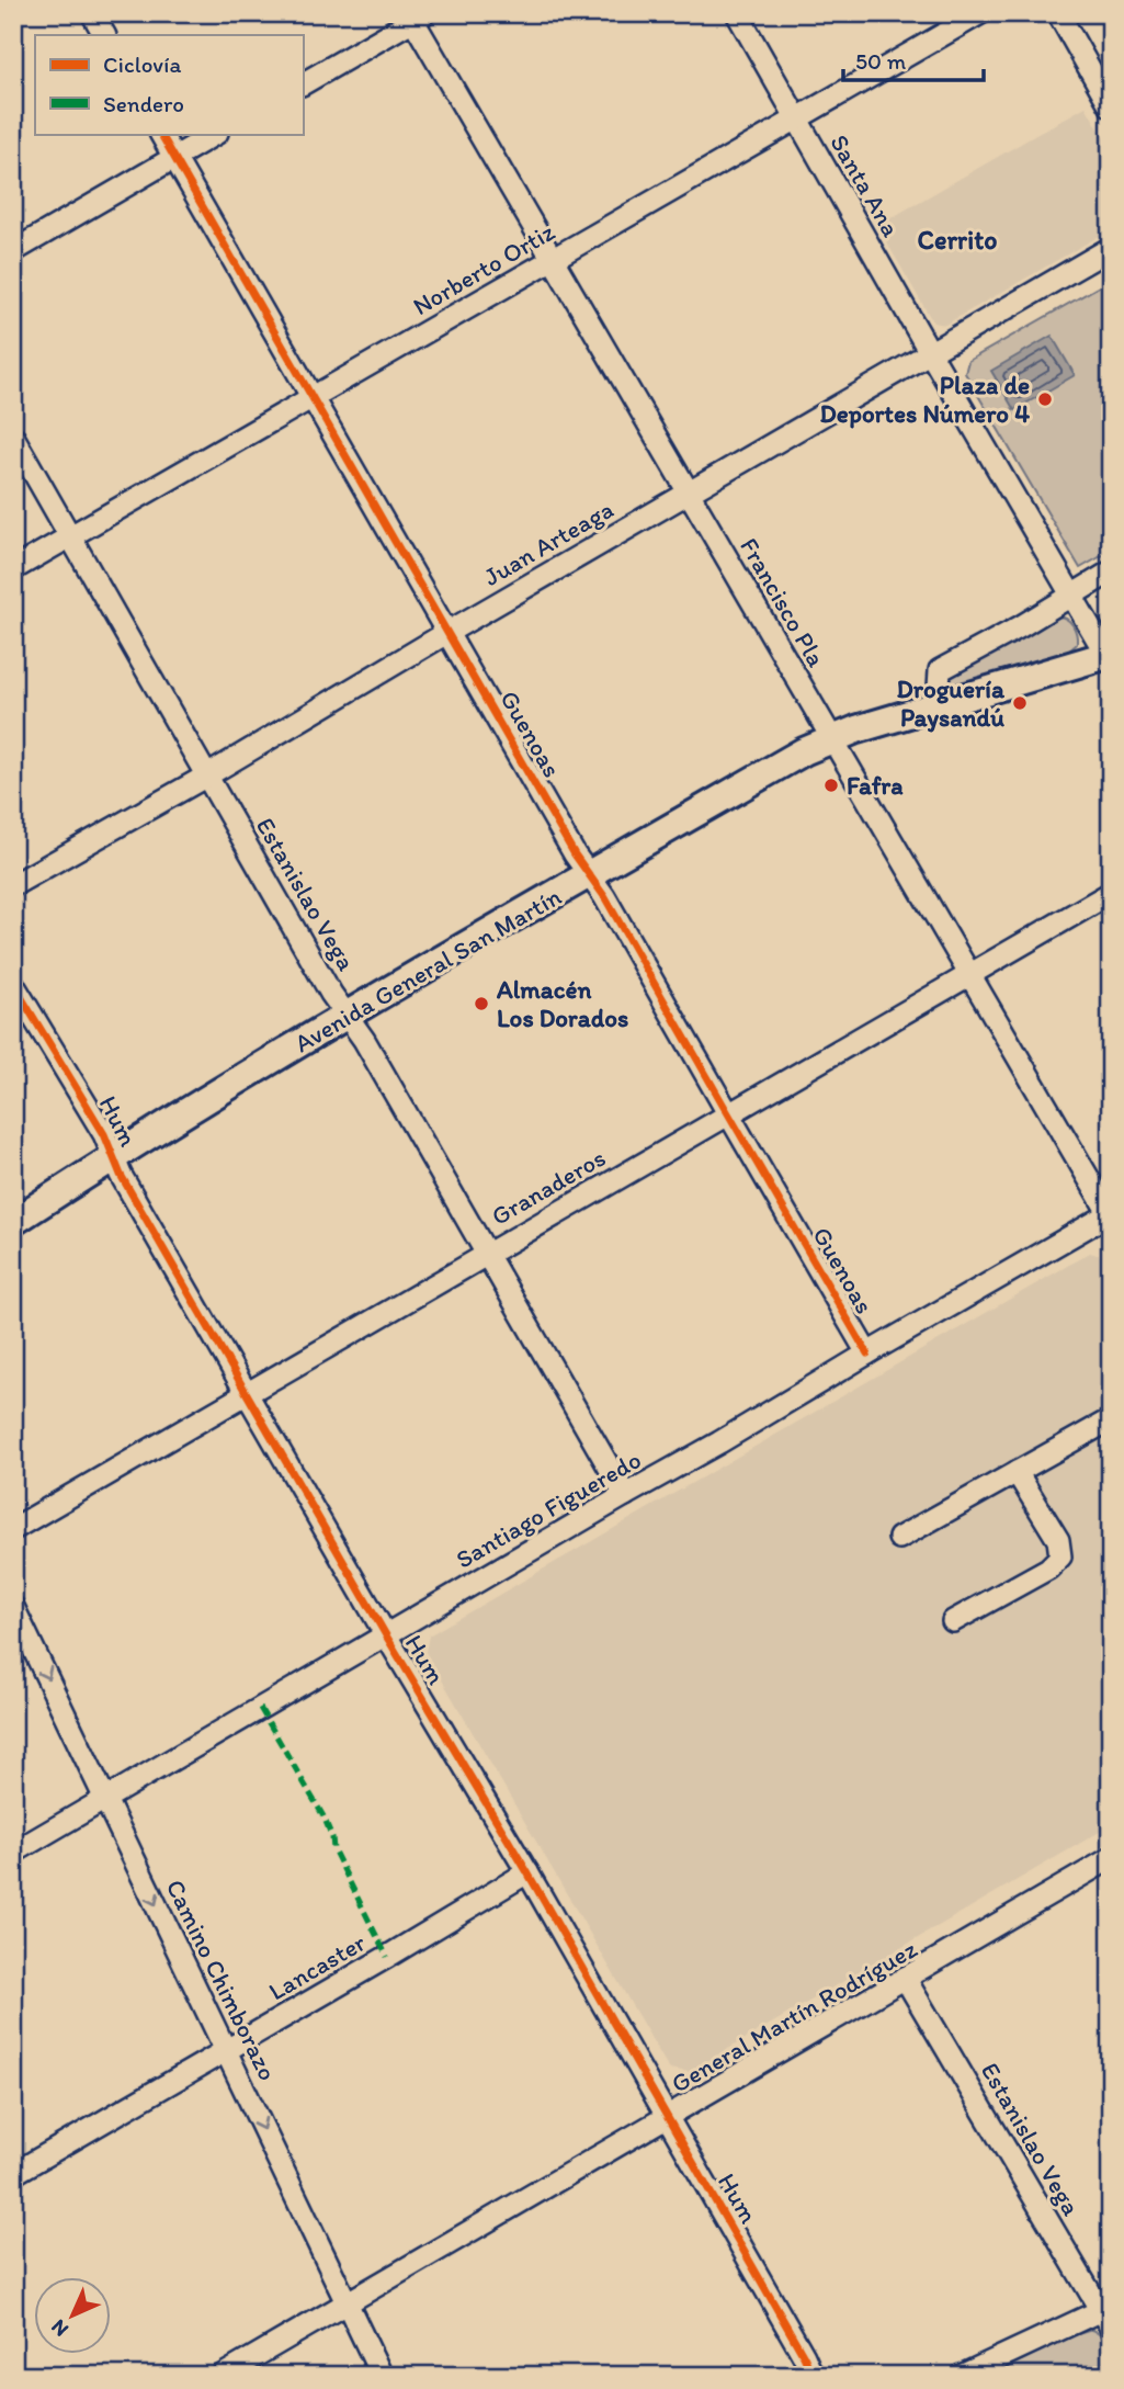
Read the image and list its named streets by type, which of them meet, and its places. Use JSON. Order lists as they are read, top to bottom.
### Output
{
  "streets": {
    "main road": ["Avenida General San Martín"],
    "street": [
      "Santa Ana",
      "Norberto Ortiz",
      "Juan Arteaga",
      "Francisco Pla",
      "Guenoas",
      "Estanislao Vega",
      "Hum",
      "Granaderos",
      "Santiago Figueredo",
      "Lancaster",
      "Camino Chimborazo",
      "General Martín Rodríguez"
    ]
  },
  "crossings": [
    ["Santa Ana", "Norberto Ortiz"],
    ["Santa Ana", "Juan Arteaga"],
    ["Santa Ana", "Avenida General San Martín"],
    ["Norberto Ortiz", "Francisco Pla"],
    ["Norberto Ortiz", "Guenoas"],
    ["Norberto Ortiz", "Estanislao Vega"],
    ["Juan Arteaga", "Francisco Pla"],
    ["Juan Arteaga", "Guenoas"],
    ["Juan Arteaga", "Estanislao Vega"],
    ["Francisco Pla", "Avenida General San Martín"],
    ["Francisco Pla", "Granaderos"],
    ["Francisco Pla", "Santiago Figueredo"],
    ["Guenoas", "Avenida General San Martín"],
    ["Guenoas", "Granaderos"],
    ["Guenoas", "Santiago Figueredo"],
    ["Estanislao Vega", "Avenida General San Martín"],
    ["Estanislao Vega", "Granaderos"],
    ["Estanislao Vega", "Santiago Figueredo"],
    ["Estanislao Vega", "General Martín Rodríguez"],
    ["Avenida General San Martín", "Hum"],
    ["Hum", "Granaderos"],
    ["Hum", "Santiago Figueredo"],
    ["Hum", "Lancaster"],
    ["Hum", "General Martín Rodríguez"],
    ["Santiago Figueredo", "Camino Chimborazo"],
    ["Lancaster", "Camino Chimborazo"],
    ["Camino Chimborazo", "General Martín Rodríguez"]
  ],
  "one_way": ["Camino Chimborazo"],
  "districts": ["Cerrito"],
  "places": [
    "Plaza de Deportes Número 4",
    "Droguería Paysandú",
    "Fafra",
    "Almacén Los Dorados"
  ],
  "legend": ["Ciclovía", "Sendero"],
  "scale_bar": "50 m",
  "north": "bottom left"
}
